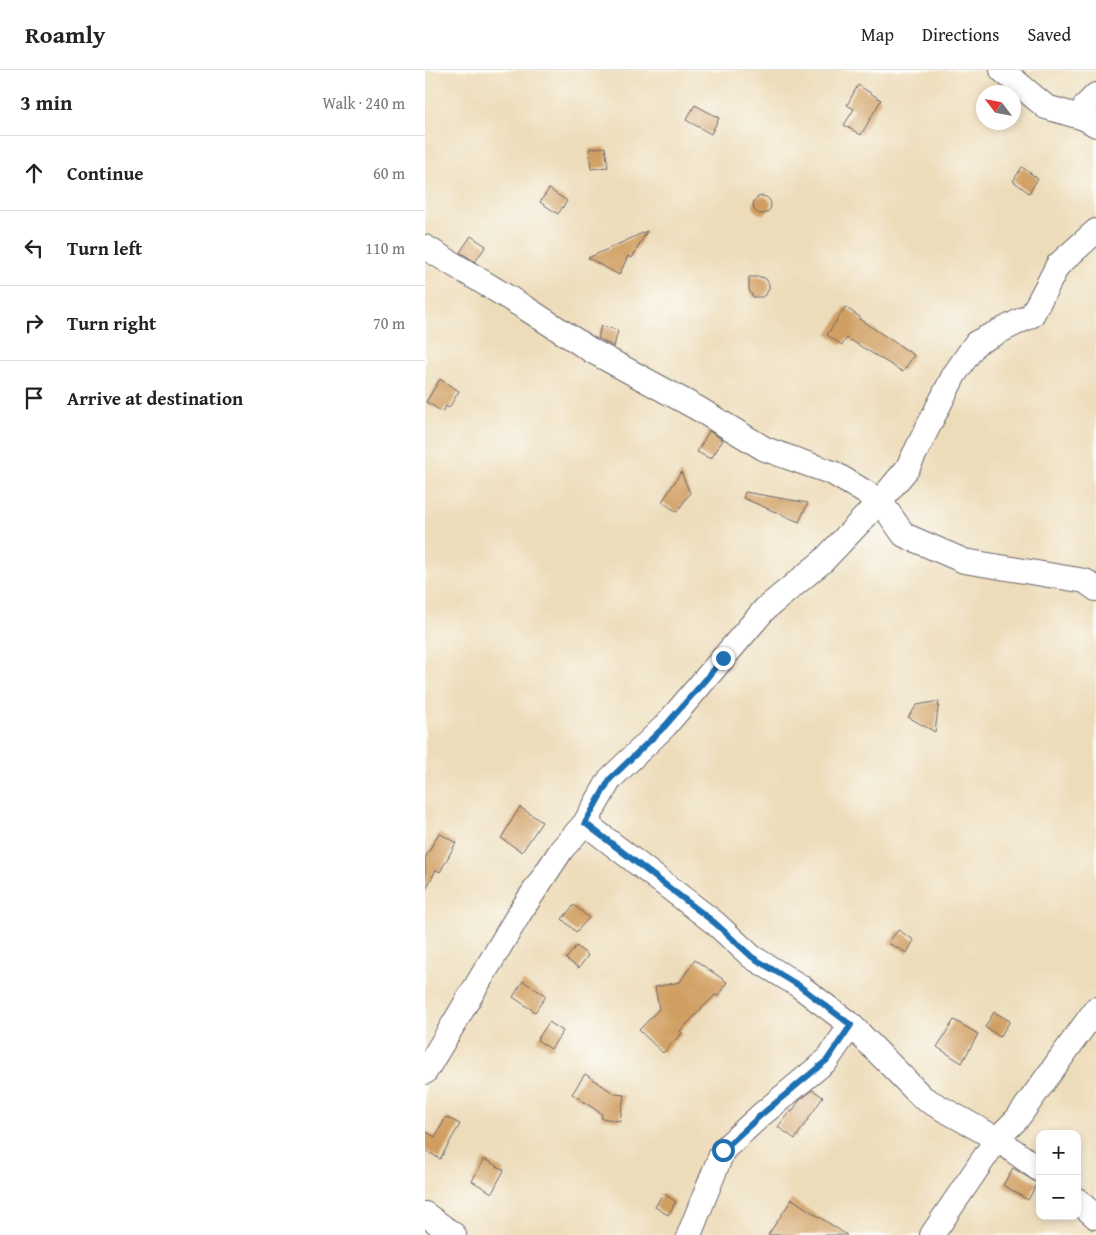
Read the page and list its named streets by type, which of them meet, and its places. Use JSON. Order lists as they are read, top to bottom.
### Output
{
  "north": "top left",
  "page": {
    "header": "Roamly",
    "nav": ["Map", "Directions", "Saved"],
    "heading": ["3 min", "Walk · 240 m"],
    "list": [
      ["Continue", "60 m"],
      ["Turn left", "110 m"],
      ["Turn right", "70 m"],
      "Arrive at destination"
    ],
    "map_buttons": ["+", "−"]
  }
}
